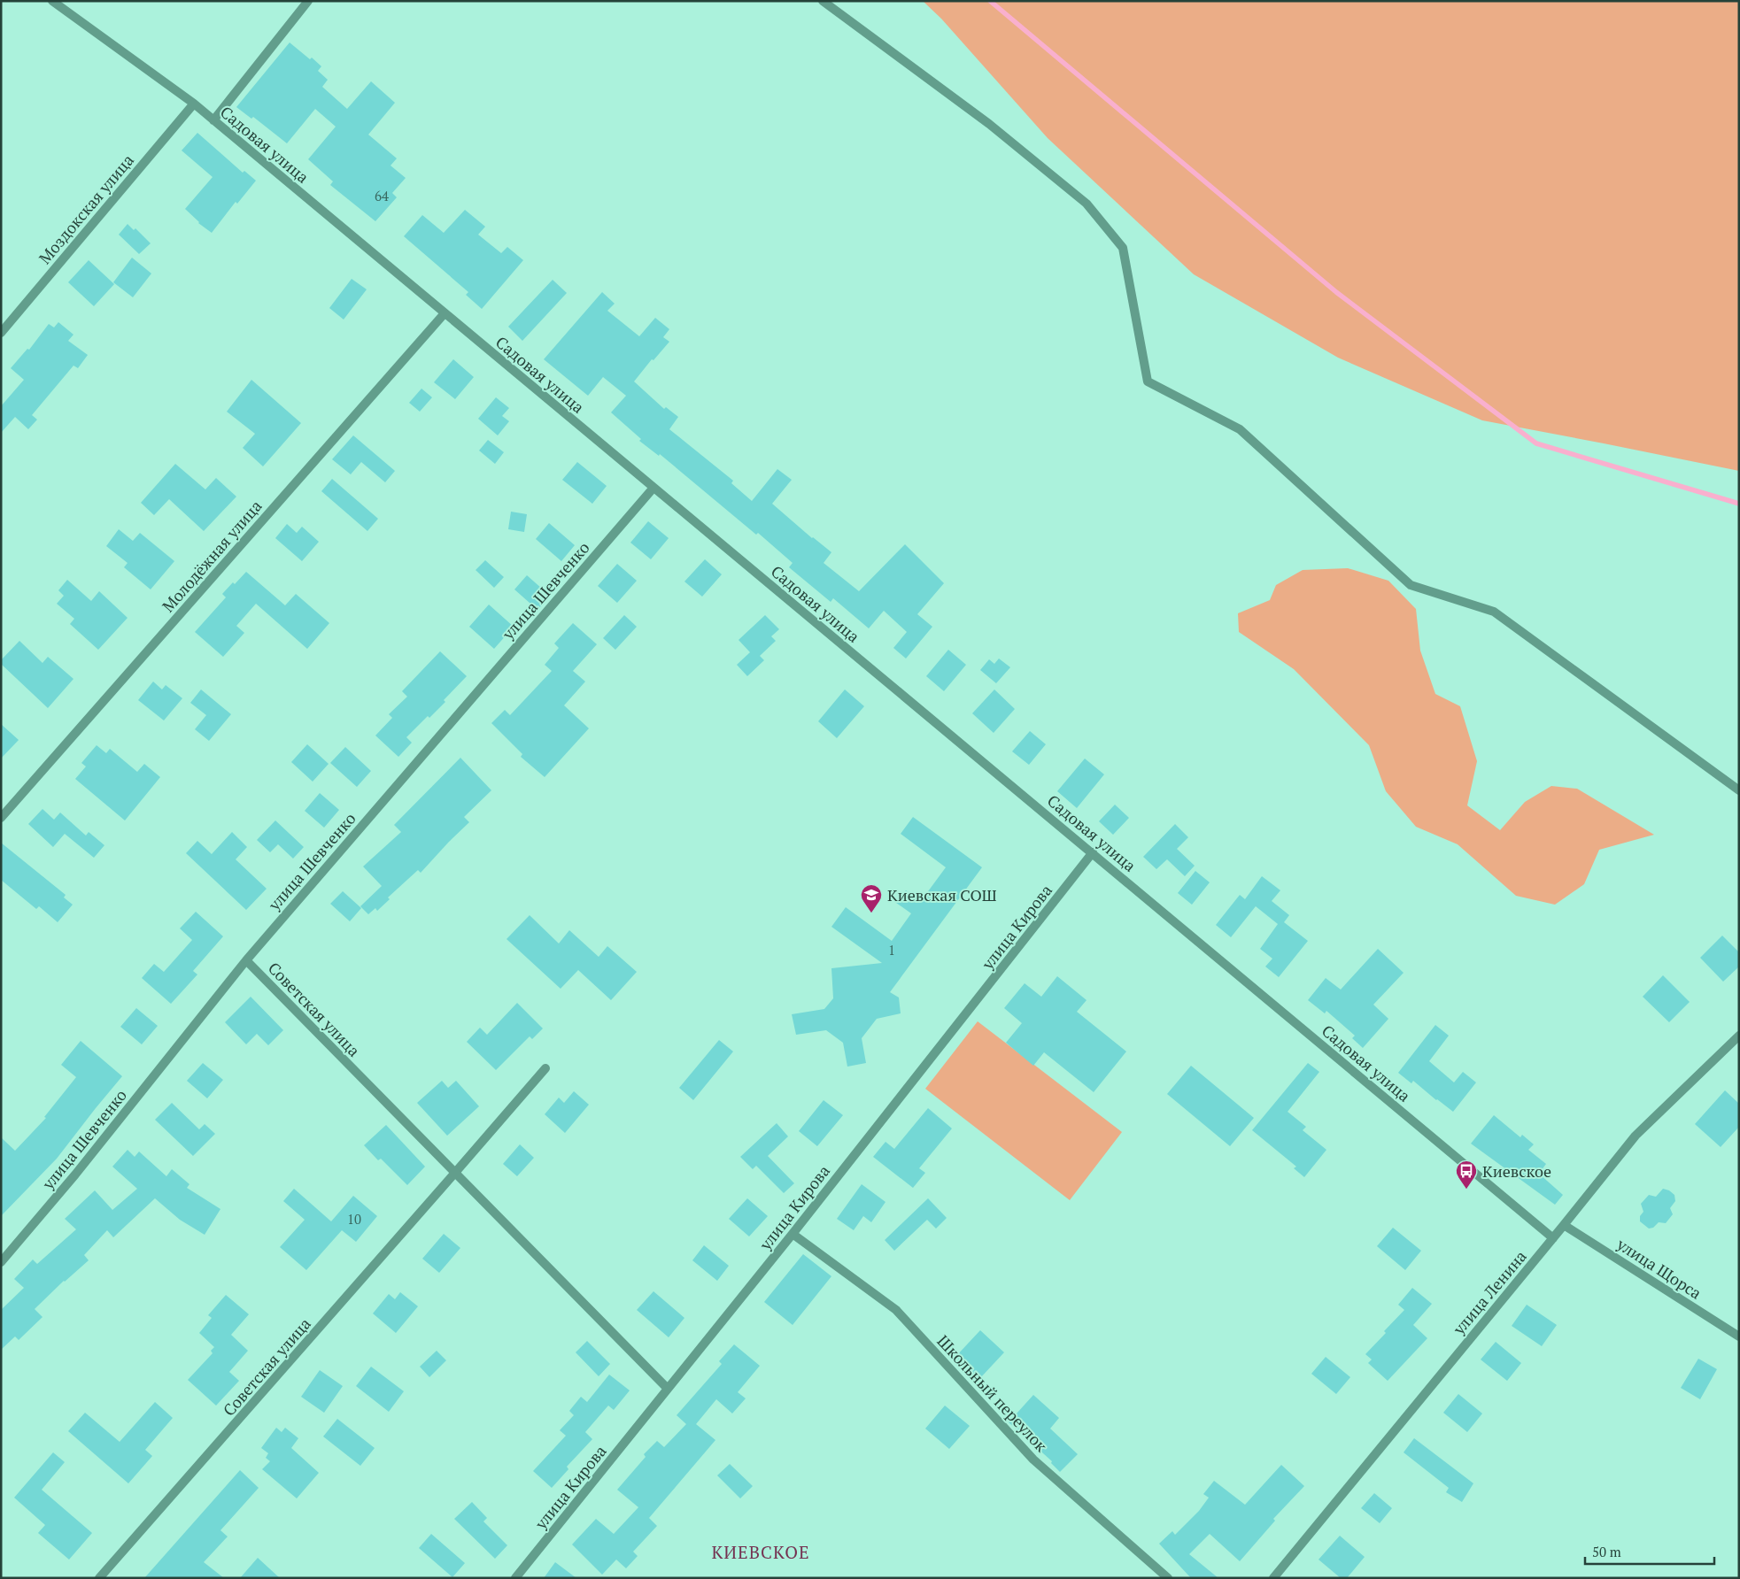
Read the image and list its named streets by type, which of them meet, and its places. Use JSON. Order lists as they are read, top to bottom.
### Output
{
  "streets": {
    "street": [
      "Садовая улица",
      "Моздокская улица",
      "Молодёжная улица",
      "улица Шевченко",
      "улица Кирова",
      "Советская улица",
      "улица Щорса",
      "улица Ленина",
      "Школьный переулок"
    ]
  },
  "crossings": [
    ["Садовая улица", "Моздокская улица"],
    ["Садовая улица", "Молодёжная улица"],
    ["Садовая улица", "улица Шевченко"],
    ["Садовая улица", "улица Кирова"],
    ["Садовая улица", "улица Ленина"],
    ["улица Шевченко", "Советская улица"],
    ["улица Кирова", "Советская улица"],
    ["улица Кирова", "Школьный переулок"],
    ["улица Щорса", "улица Ленина"]
  ],
  "districts": ["КИЕВСКОЕ"],
  "places": {
    "school or university": ["Киевская СОШ"],
    "bus stop": ["Киевское"]
  },
  "house_numbers": ["64", "1", "10"],
  "scale_bar": "50 m"
}
